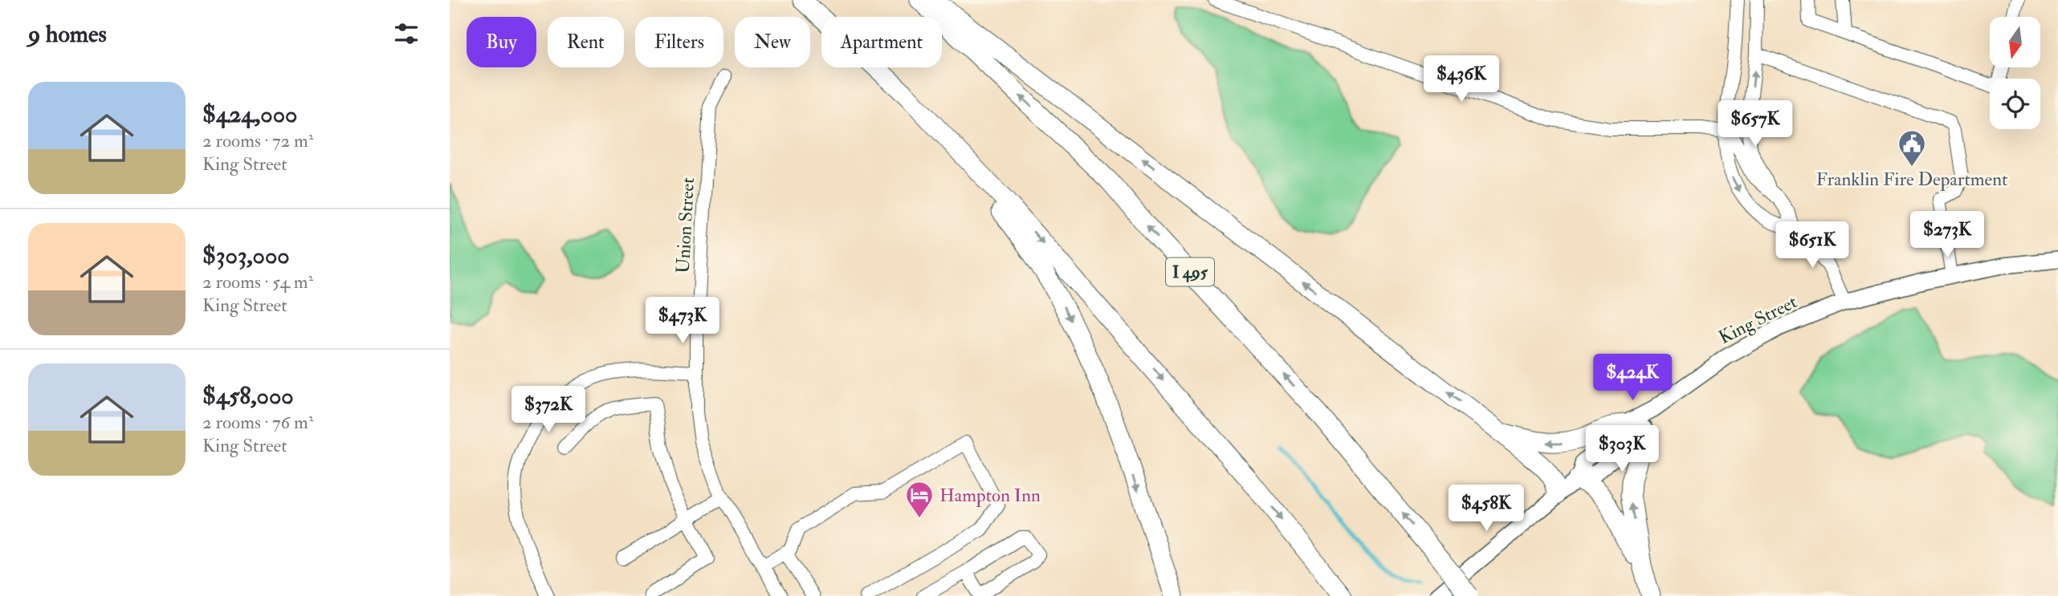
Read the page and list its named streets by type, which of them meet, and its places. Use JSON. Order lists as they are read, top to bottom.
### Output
{
  "streets": {
    "highway": ["I 495"],
    "main road": ["King Street"],
    "street": ["Union Street"]
  },
  "places": {
    "public building": ["Franklin Fire Department"],
    "hotel": ["Hampton Inn"]
  },
  "north": "bottom",
  "page": {
    "heading": "9 homes",
    "chip": [
      "Buy",
      "Rent",
      "Filters",
      "New",
      "Apartment"
    ],
    "price": [
      "$436K",
      "$657K",
      "$273K",
      "$651K",
      "$473K",
      "$424K",
      "$372K",
      "$303K",
      "$458K"
    ],
    "list": [
      {
        "name": "$424,000",
        "note": "2 rooms · 72 m² · King Street"
      },
      {
        "name": "$303,000",
        "note": "2 rooms · 54 m² · King Street"
      },
      {
        "name": "$458,000",
        "note": "2 rooms · 76 m² · King Street"
      }
    ]
  }
}
